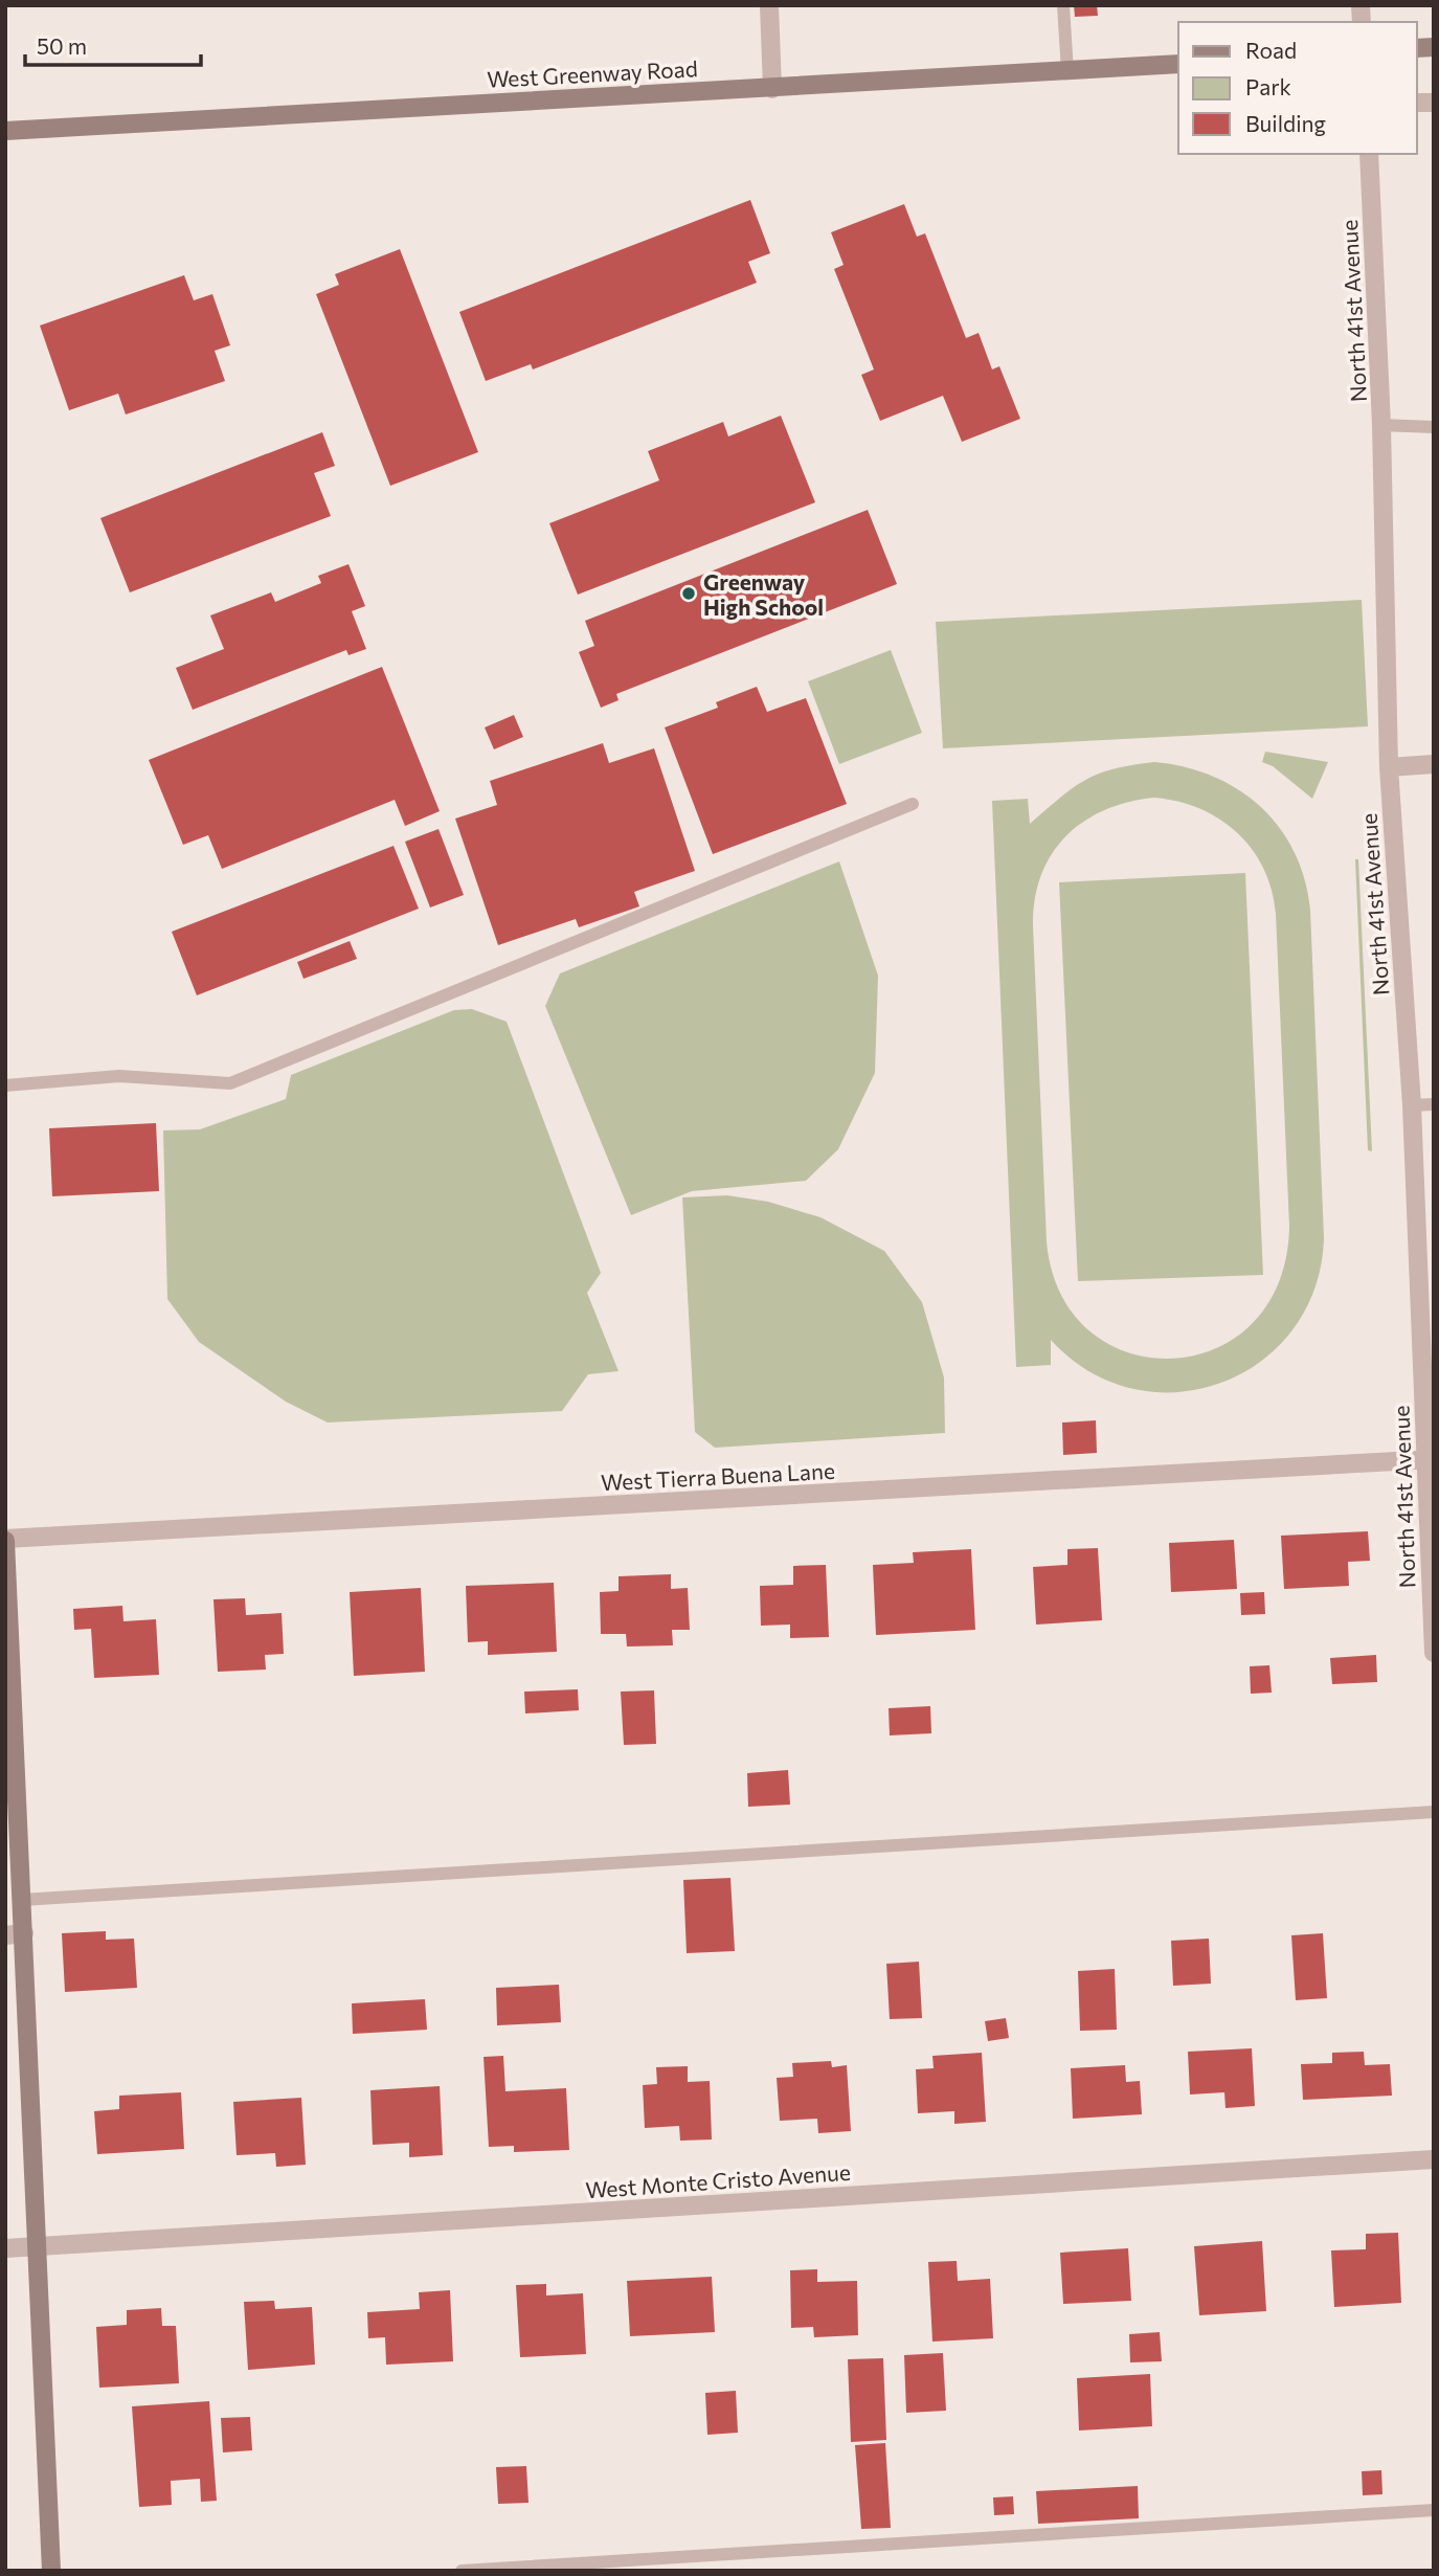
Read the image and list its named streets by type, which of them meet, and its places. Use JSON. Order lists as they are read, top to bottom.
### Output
{
  "streets": {
    "main road": ["West Greenway Road"],
    "street": ["North 41st Avenue", "West Tierra Buena Lane", "West Monte Cristo Avenue"]
  },
  "crossings": [
    ["North 41st Avenue", "West Tierra Buena Lane"]
  ],
  "places": ["Greenway High School"],
  "legend": ["Road", "Park", "Building"],
  "scale_bar": "50 m"
}
